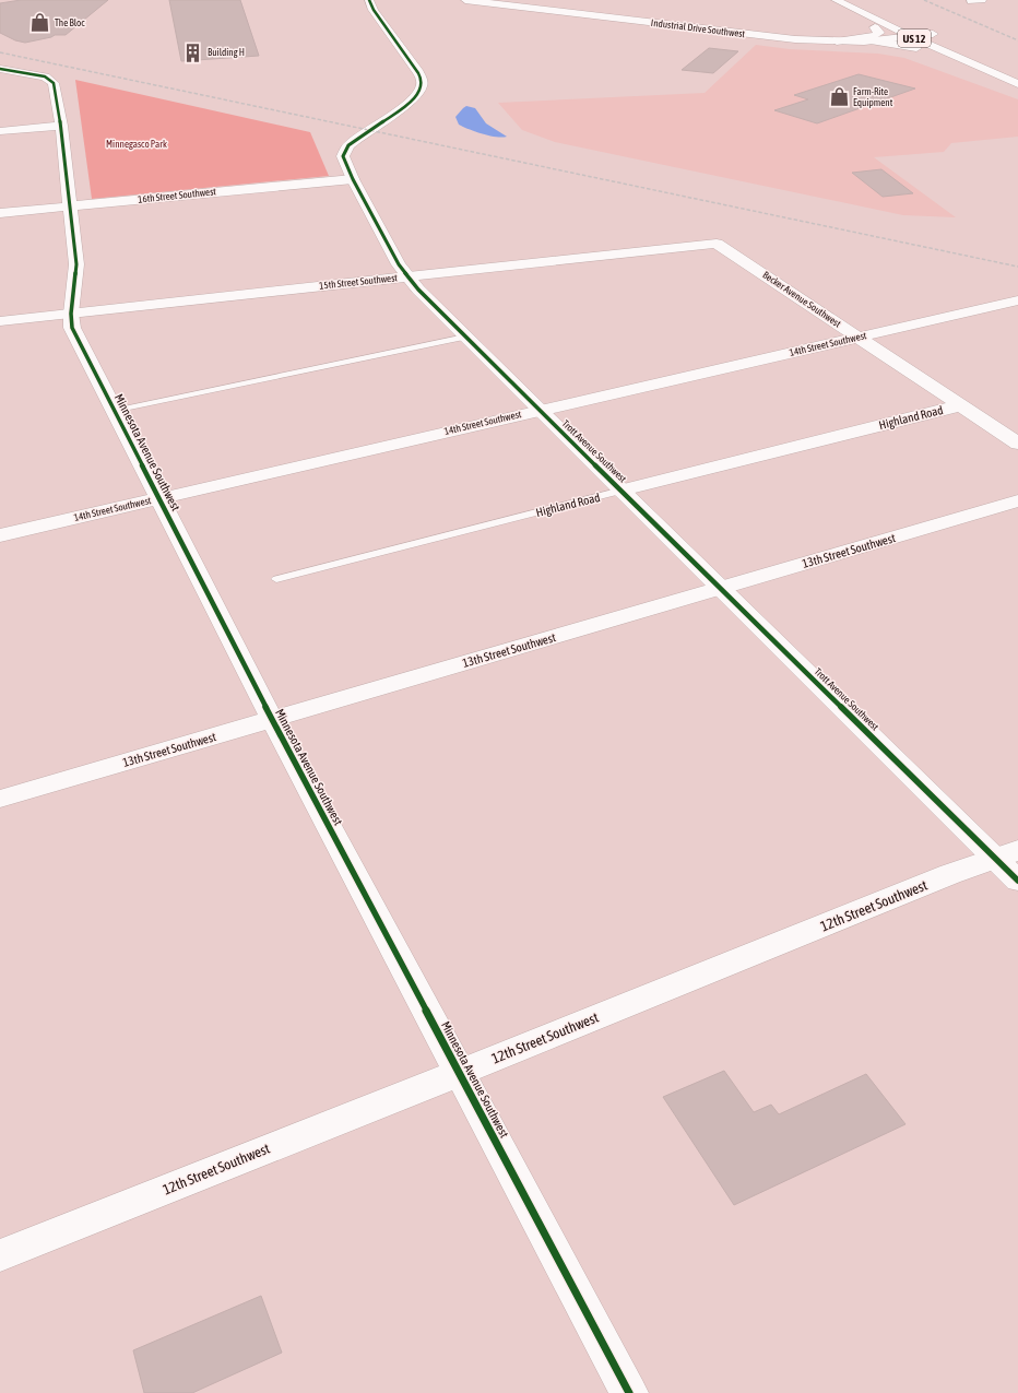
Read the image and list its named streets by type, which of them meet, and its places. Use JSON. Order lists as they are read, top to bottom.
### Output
{
  "streets": {
    "main road": [
      "Industrial Drive Southwest",
      "US 12",
      "16th Street Southwest",
      "15th Street Southwest",
      "Becker Avenue Southwest",
      "14th Street Southwest",
      "Highland Road",
      "Trott Avenue Southwest",
      "Minnesota Avenue Southwest",
      "13th Street Southwest",
      "12th Street Southwest"
    ]
  },
  "crossings": [
    ["Industrial Drive Southwest", "US 12"],
    ["16th Street Southwest", "Trott Avenue Southwest"],
    ["16th Street Southwest", "Minnesota Avenue Southwest"],
    ["15th Street Southwest", "Becker Avenue Southwest"],
    ["15th Street Southwest", "Trott Avenue Southwest"],
    ["15th Street Southwest", "Minnesota Avenue Southwest"],
    ["Becker Avenue Southwest", "14th Street Southwest"],
    ["Becker Avenue Southwest", "Highland Road"],
    ["14th Street Southwest", "Trott Avenue Southwest"],
    ["14th Street Southwest", "Minnesota Avenue Southwest"],
    ["Highland Road", "Trott Avenue Southwest"],
    ["Trott Avenue Southwest", "13th Street Southwest"],
    ["Trott Avenue Southwest", "12th Street Southwest"],
    ["Minnesota Avenue Southwest", "13th Street Southwest"],
    ["Minnesota Avenue Southwest", "12th Street Southwest"]
  ],
  "parks": ["Minnegasco Park"],
  "places": {
    "shop": ["The Bloc", "Farm-Rite Equipment"],
    "building": ["Building H"]
  }
}
